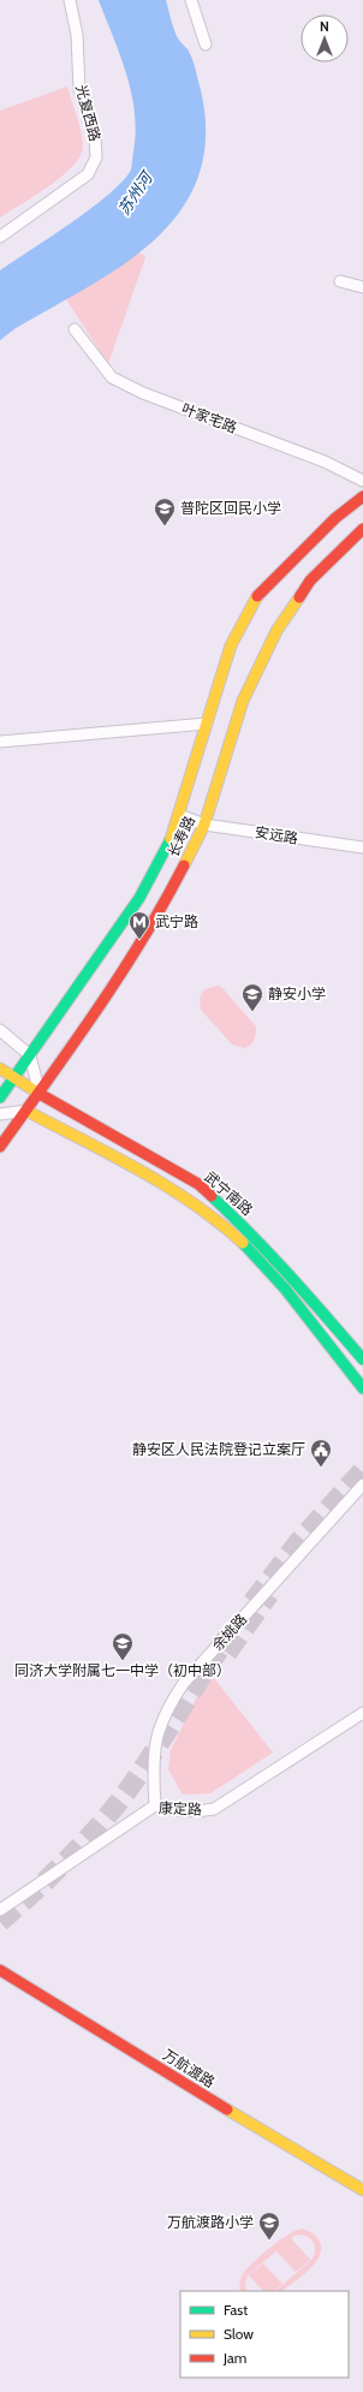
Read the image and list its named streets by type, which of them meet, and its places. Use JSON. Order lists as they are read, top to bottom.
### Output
{
  "streets": {
    "main road": ["长寿路", "武宁南路", "万航渡路"],
    "street": [
      "光复西路",
      "叶家宅路",
      "安远路",
      "余姚路",
      "康定路"
    ]
  },
  "crossings": [
    ["安远路", "长寿路"],
    ["长寿路", "武宁南路"],
    ["余姚路", "康定路"]
  ],
  "water": ["苏州河"],
  "places": {
    "school or university": [
      "普陀区回民小学",
      "静安小学",
      "同济大学附属七一中学（初中部）",
      "万航渡路小学"
    ],
    "metro station": ["武宁路"],
    "public building": ["静安区人民法院登记立案厅"]
  },
  "legend": ["Fast", "Slow", "Jam"],
  "north": "top"
}
